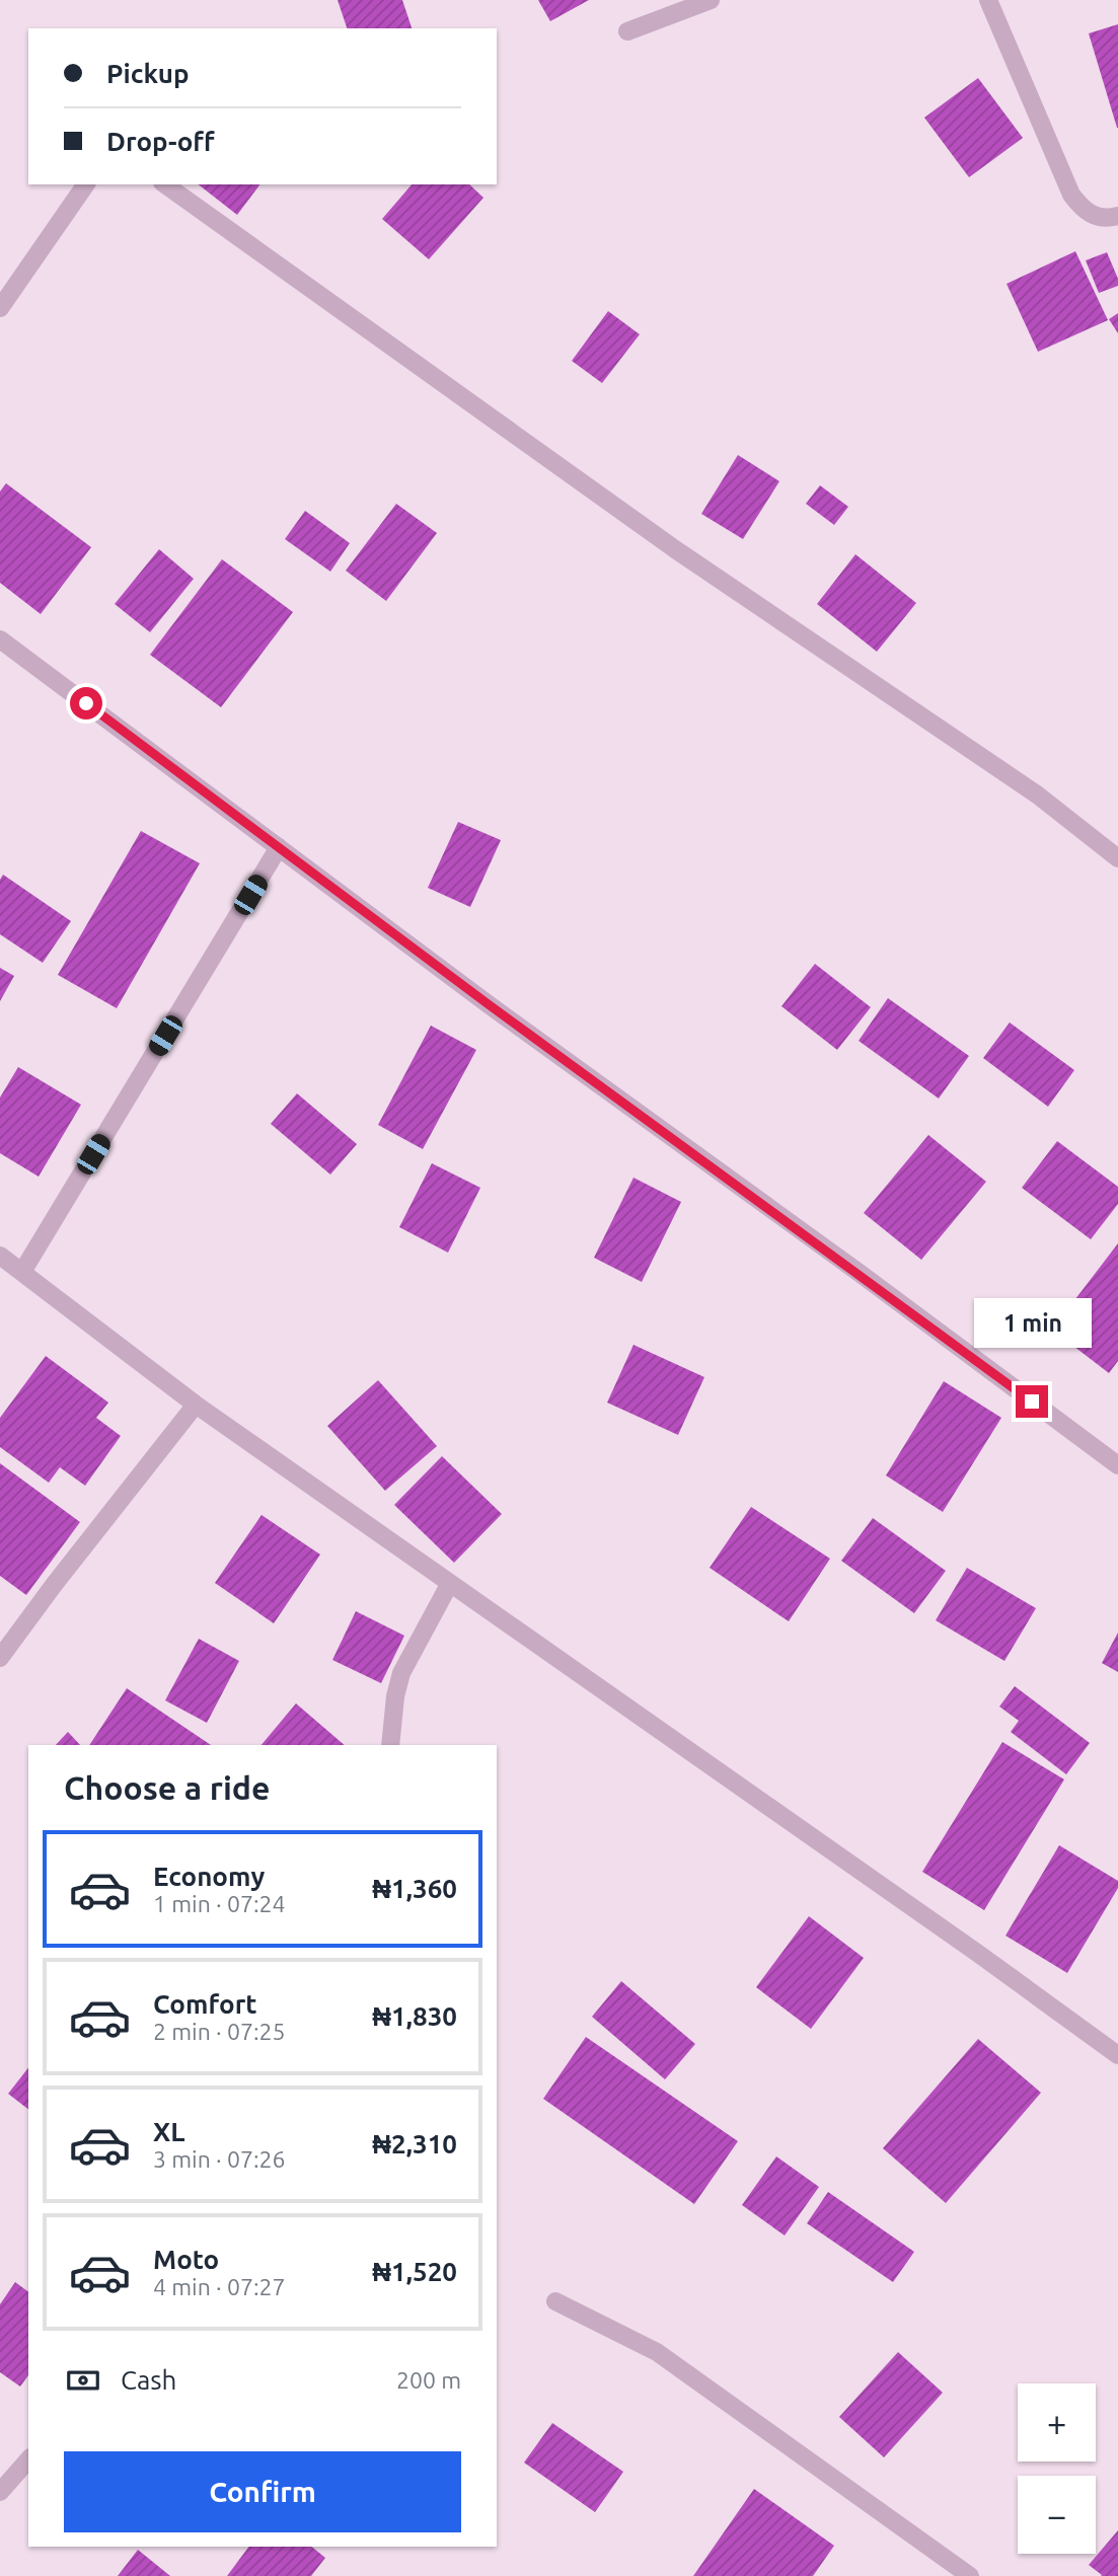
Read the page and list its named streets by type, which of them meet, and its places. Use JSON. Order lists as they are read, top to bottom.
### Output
{
  "page": {
    "banner": ["Pickup", "Drop-off"],
    "bubble": "1 min",
    "heading": "Choose a ride",
    "list": [
      {
        "name": "Economy",
        "note": "1 min · 07:24",
        "value": "₦1,360"
      },
      {
        "name": "Comfort",
        "note": "2 min · 07:25",
        "value": "₦1,830"
      },
      {
        "name": "XL",
        "note": "3 min · 07:26",
        "value": "₦2,310"
      },
      {
        "name": "Moto",
        "note": "4 min · 07:27",
        "value": "₦1,520"
      }
    ],
    "pay": ["Cash", "200 m"],
    "map_buttons": ["+", "−"],
    "buttons": "Confirm"
  }
}
